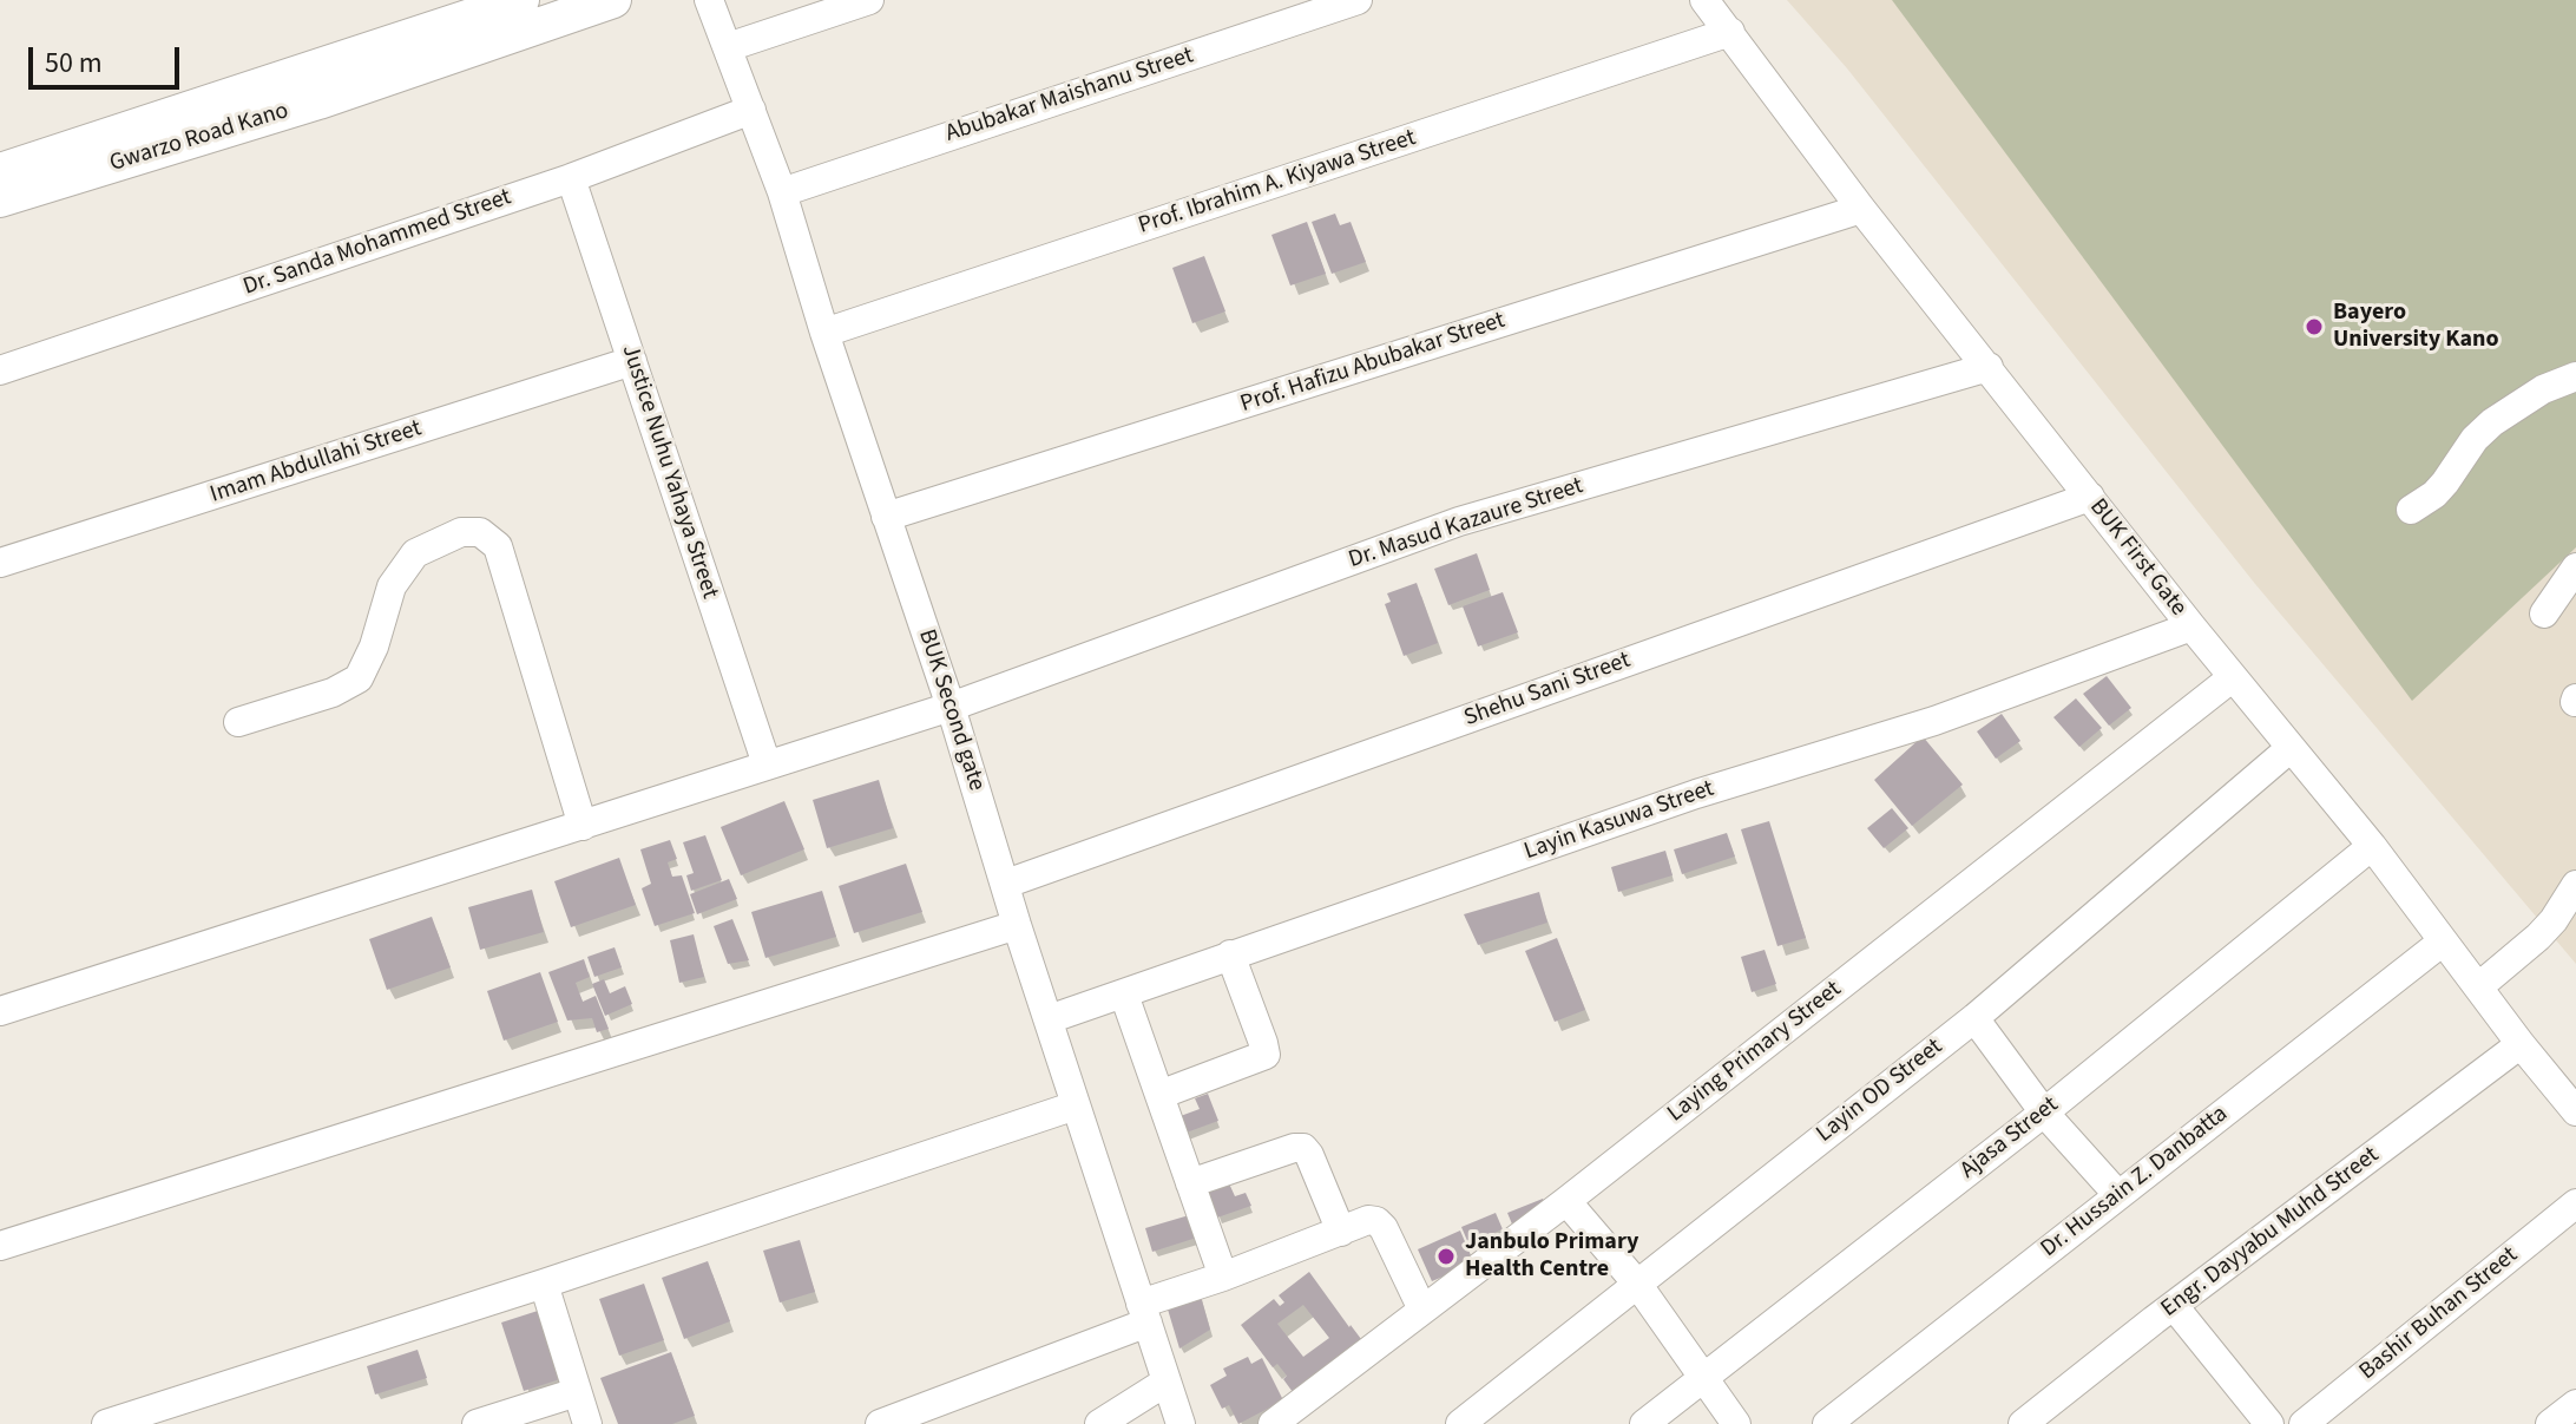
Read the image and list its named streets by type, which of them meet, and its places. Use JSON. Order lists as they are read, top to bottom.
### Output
{
  "streets": {
    "main road": ["Gwarzo Road Kano"],
    "street": [
      "Abubakar Maishanu Street",
      "Prof. Ibrahim A. Kiyawa Street",
      "Dr. Sanda Mohammed Street",
      "Prof. Hafizu Abubakar Street",
      "Imam Abdullahi Street",
      "Justice Nuhu Yahaya Street",
      "Dr. Masud Kazaure Street",
      "BUK First Gate",
      "Shehu Sani Street",
      "BUK Second gate",
      "Layin Kasuwa Street",
      "Laying Primary Street",
      "Layin OD Street",
      "Ajasa Street",
      "Dr. Hussain Z. Danbatta",
      "Engr. Dayyabu Muhd Street",
      "Bashir Buhan Street"
    ]
  },
  "crossings": [
    ["Abubakar Maishanu Street", "BUK Second gate"],
    ["Prof. Ibrahim A. Kiyawa Street", "BUK First Gate"],
    ["Prof. Ibrahim A. Kiyawa Street", "BUK Second gate"],
    ["Dr. Sanda Mohammed Street", "Justice Nuhu Yahaya Street"],
    ["Dr. Sanda Mohammed Street", "BUK Second gate"],
    ["Prof. Hafizu Abubakar Street", "BUK First Gate"],
    ["Prof. Hafizu Abubakar Street", "BUK Second gate"],
    ["Imam Abdullahi Street", "Justice Nuhu Yahaya Street"],
    ["Justice Nuhu Yahaya Street", "Dr. Masud Kazaure Street"],
    ["Dr. Masud Kazaure Street", "BUK First Gate"],
    ["Dr. Masud Kazaure Street", "BUK Second gate"],
    ["BUK First Gate", "Shehu Sani Street"],
    ["BUK First Gate", "Layin Kasuwa Street"],
    ["BUK First Gate", "Laying Primary Street"],
    ["BUK First Gate", "Layin OD Street"],
    ["BUK First Gate", "Ajasa Street"],
    ["BUK First Gate", "Dr. Hussain Z. Danbatta"],
    ["BUK First Gate", "Engr. Dayyabu Muhd Street"],
    ["Shehu Sani Street", "BUK Second gate"],
    ["BUK Second gate", "Layin Kasuwa Street"]
  ],
  "places": ["Bayero University Kano", "Janbulo Primary Health Centre"],
  "scale_bar": "50 m"
}
